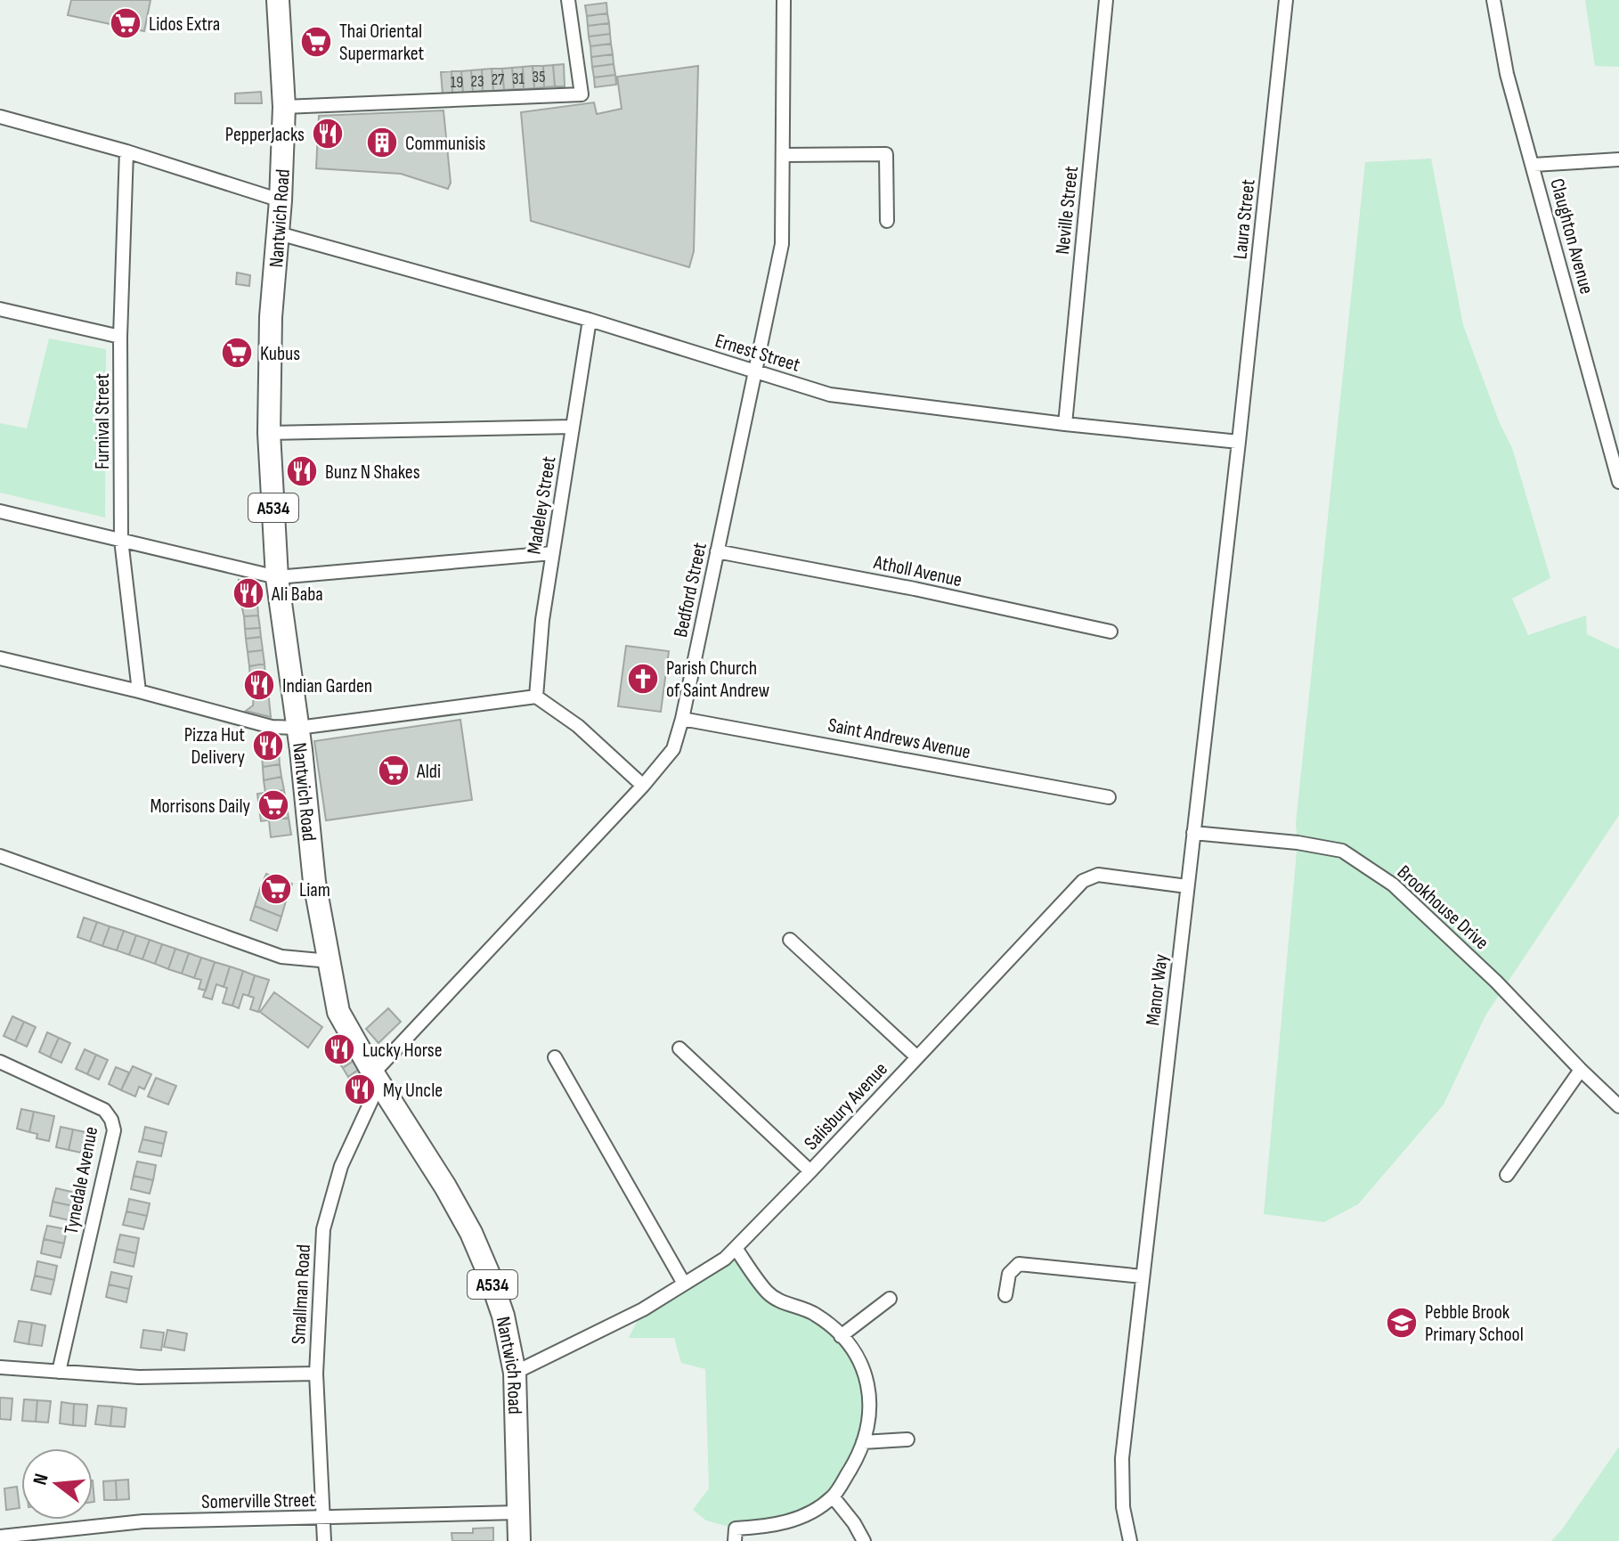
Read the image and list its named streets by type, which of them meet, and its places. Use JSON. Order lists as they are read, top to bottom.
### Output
{
  "streets": {
    "main road": ["Nantwich Road", "A534"],
    "street": [
      "Neville Street",
      "Laura Street",
      "Claughton Avenue",
      "Ernest Street",
      "Furnival Street",
      "Madeley Street",
      "Atholl Avenue",
      "Bedford Street",
      "Saint Andrews Avenue",
      "Brookhouse Drive",
      "Manor Way",
      "Salisbury Avenue",
      "Tynedale Avenue",
      "Smallman Road",
      "Somerville Street"
    ]
  },
  "crossings": [
    ["Neville Street", "Ernest Street"],
    ["Nantwich Road", "Ernest Street"],
    ["Nantwich Road", "Bedford Street"],
    ["Nantwich Road", "Salisbury Avenue"],
    ["Nantwich Road", "Smallman Road"],
    ["Nantwich Road", "Somerville Street"],
    ["Laura Street", "Ernest Street"],
    ["Laura Street", "Manor Way"],
    ["Ernest Street", "Madeley Street"],
    ["Ernest Street", "Bedford Street"],
    ["Ernest Street", "Manor Way"],
    ["Atholl Avenue", "Bedford Street"],
    ["Bedford Street", "Saint Andrews Avenue"],
    ["Bedford Street", "Smallman Road"],
    ["Brookhouse Drive", "Manor Way"],
    ["Manor Way", "Salisbury Avenue"],
    ["Smallman Road", "Somerville Street"]
  ],
  "places": {
    "supermarket": [
      "Lidos Extra",
      "Thai Oriental Supermarket",
      "Kubus",
      "Aldi",
      "Morrisons Daily",
      "Liam"
    ],
    "restaurant": [
      "PepperJacks",
      "Bunz N Shakes",
      "Ali Baba",
      "Indian Garden",
      "Pizza Hut Delivery",
      "Lucky Horse",
      "My Uncle"
    ],
    "building": ["Communisis"],
    "church": ["Parish Church of Saint Andrew"],
    "school or university": ["Pebble Brook Primary School"]
  },
  "house_numbers": [
    "35",
    "31",
    "27",
    "23",
    "19"
  ],
  "north": "left"
}
